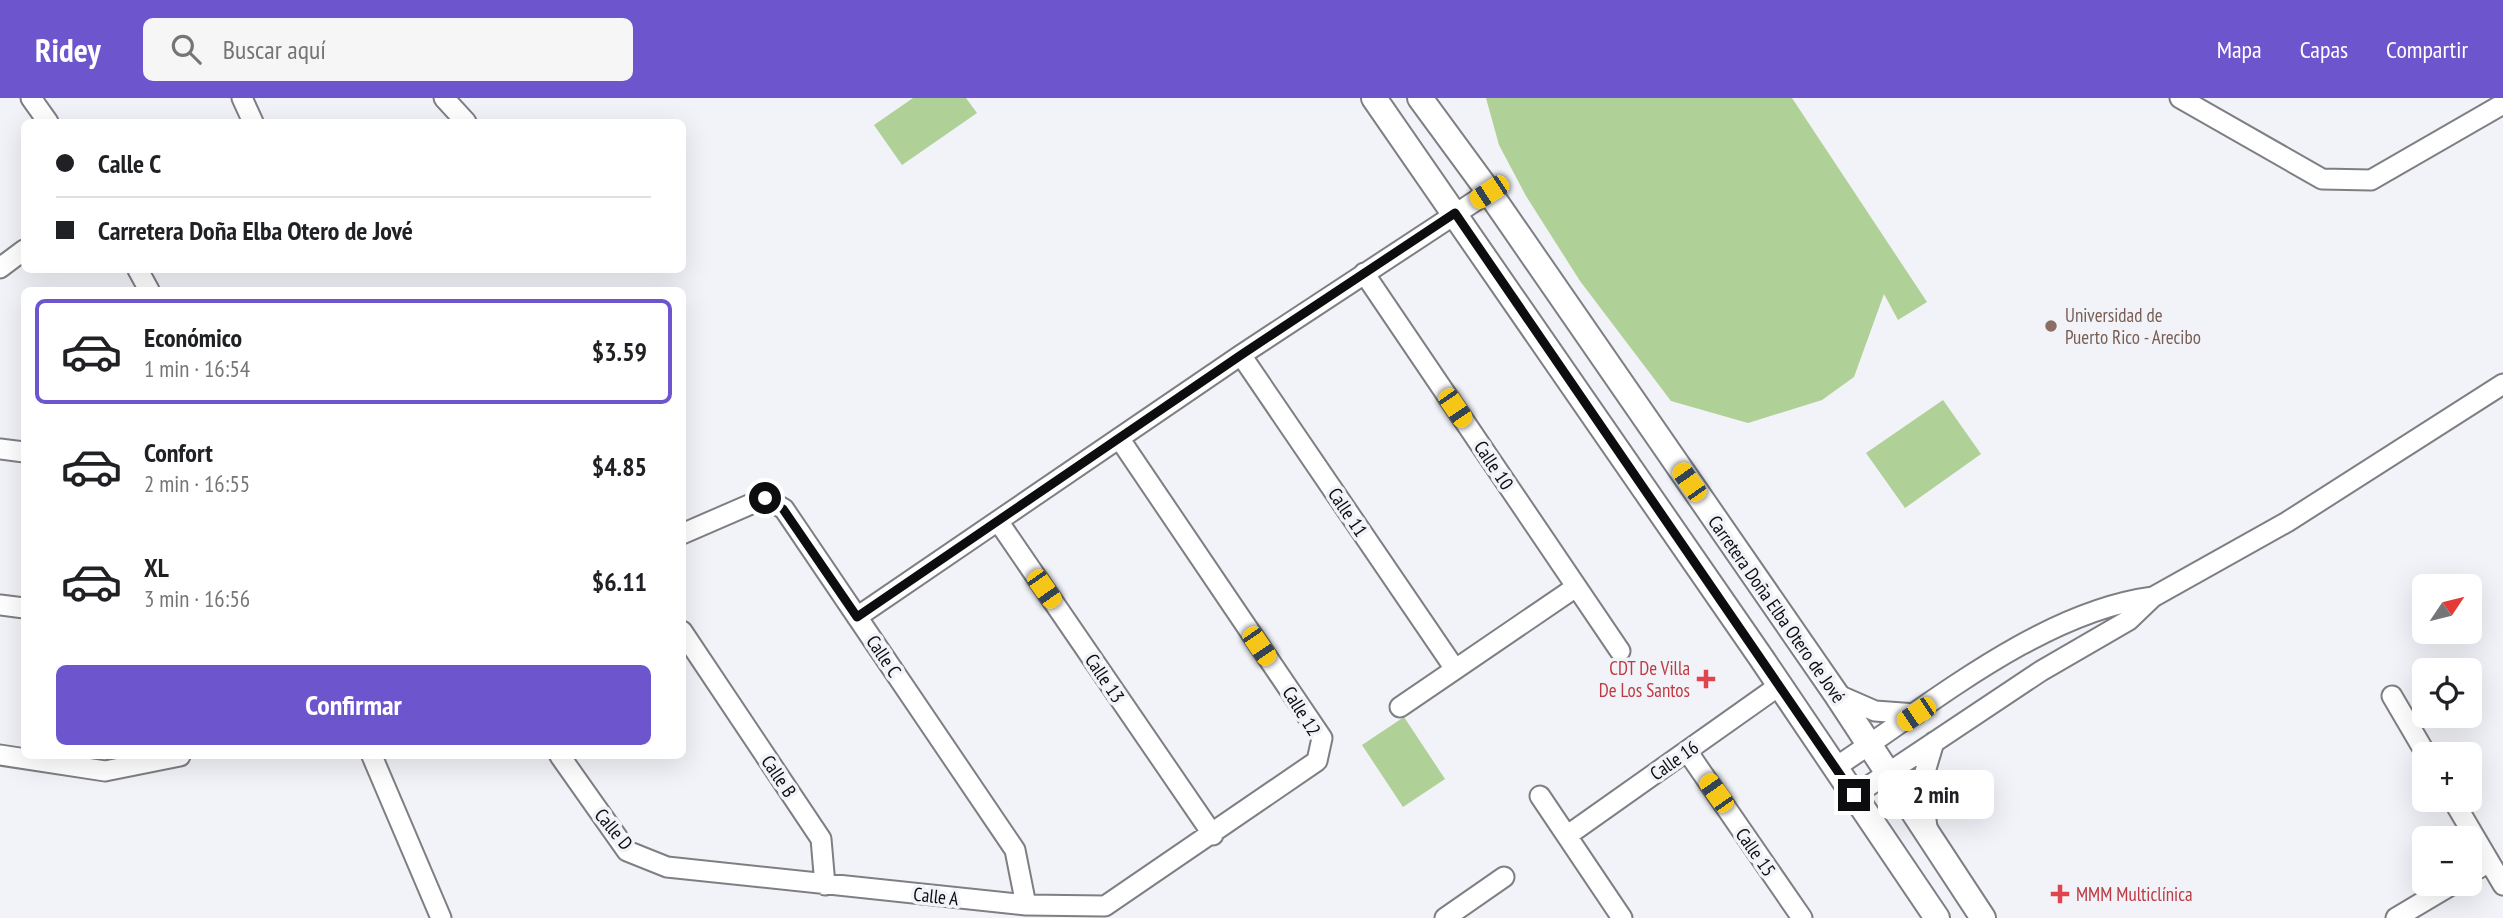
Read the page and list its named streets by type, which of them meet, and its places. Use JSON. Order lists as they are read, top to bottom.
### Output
{
  "streets": {
    "street": [
      "Calle 10",
      "Calle 11",
      "Carretera Doña Elba Otero de Jové",
      "Calle C",
      "Calle 13",
      "Calle 12",
      "Calle 16",
      "Calle B",
      "Calle D",
      "Calle 15",
      "Calle A"
    ]
  },
  "crossings": [
    ["Carretera Doña Elba Otero de Jové", "Calle 16"],
    ["Calle C", "Calle A"],
    ["Calle 13", "Calle 12"],
    ["Calle 12", "Calle A"],
    ["Calle 16", "Calle 15"],
    ["Calle B", "Calle D"],
    ["Calle B", "Calle A"],
    ["Calle D", "Calle A"]
  ],
  "places": {
    "other": ["Universidad de Puerto Rico - Arecibo"],
    "health": ["CDT De Villa De Los Santos", "MMM Multiclínica"]
  },
  "north": "top right",
  "page": {
    "header": "Ridey",
    "search": "Buscar aquí",
    "nav": ["Mapa", "Capas", "Compartir"],
    "banner": ["Calle C", "Carretera Doña Elba Otero de Jové"],
    "list": [
      {
        "name": "Económico",
        "note": "1 min · 16:54",
        "value": "$3.59"
      },
      {
        "name": "Confort",
        "note": "2 min · 16:55",
        "value": "$4.85"
      },
      {
        "name": "XL",
        "note": "3 min · 16:56",
        "value": "$6.11"
      }
    ],
    "map_buttons": ["+", "−"],
    "buttons": "Confirmar",
    "bubble": "2 min"
  }
}
